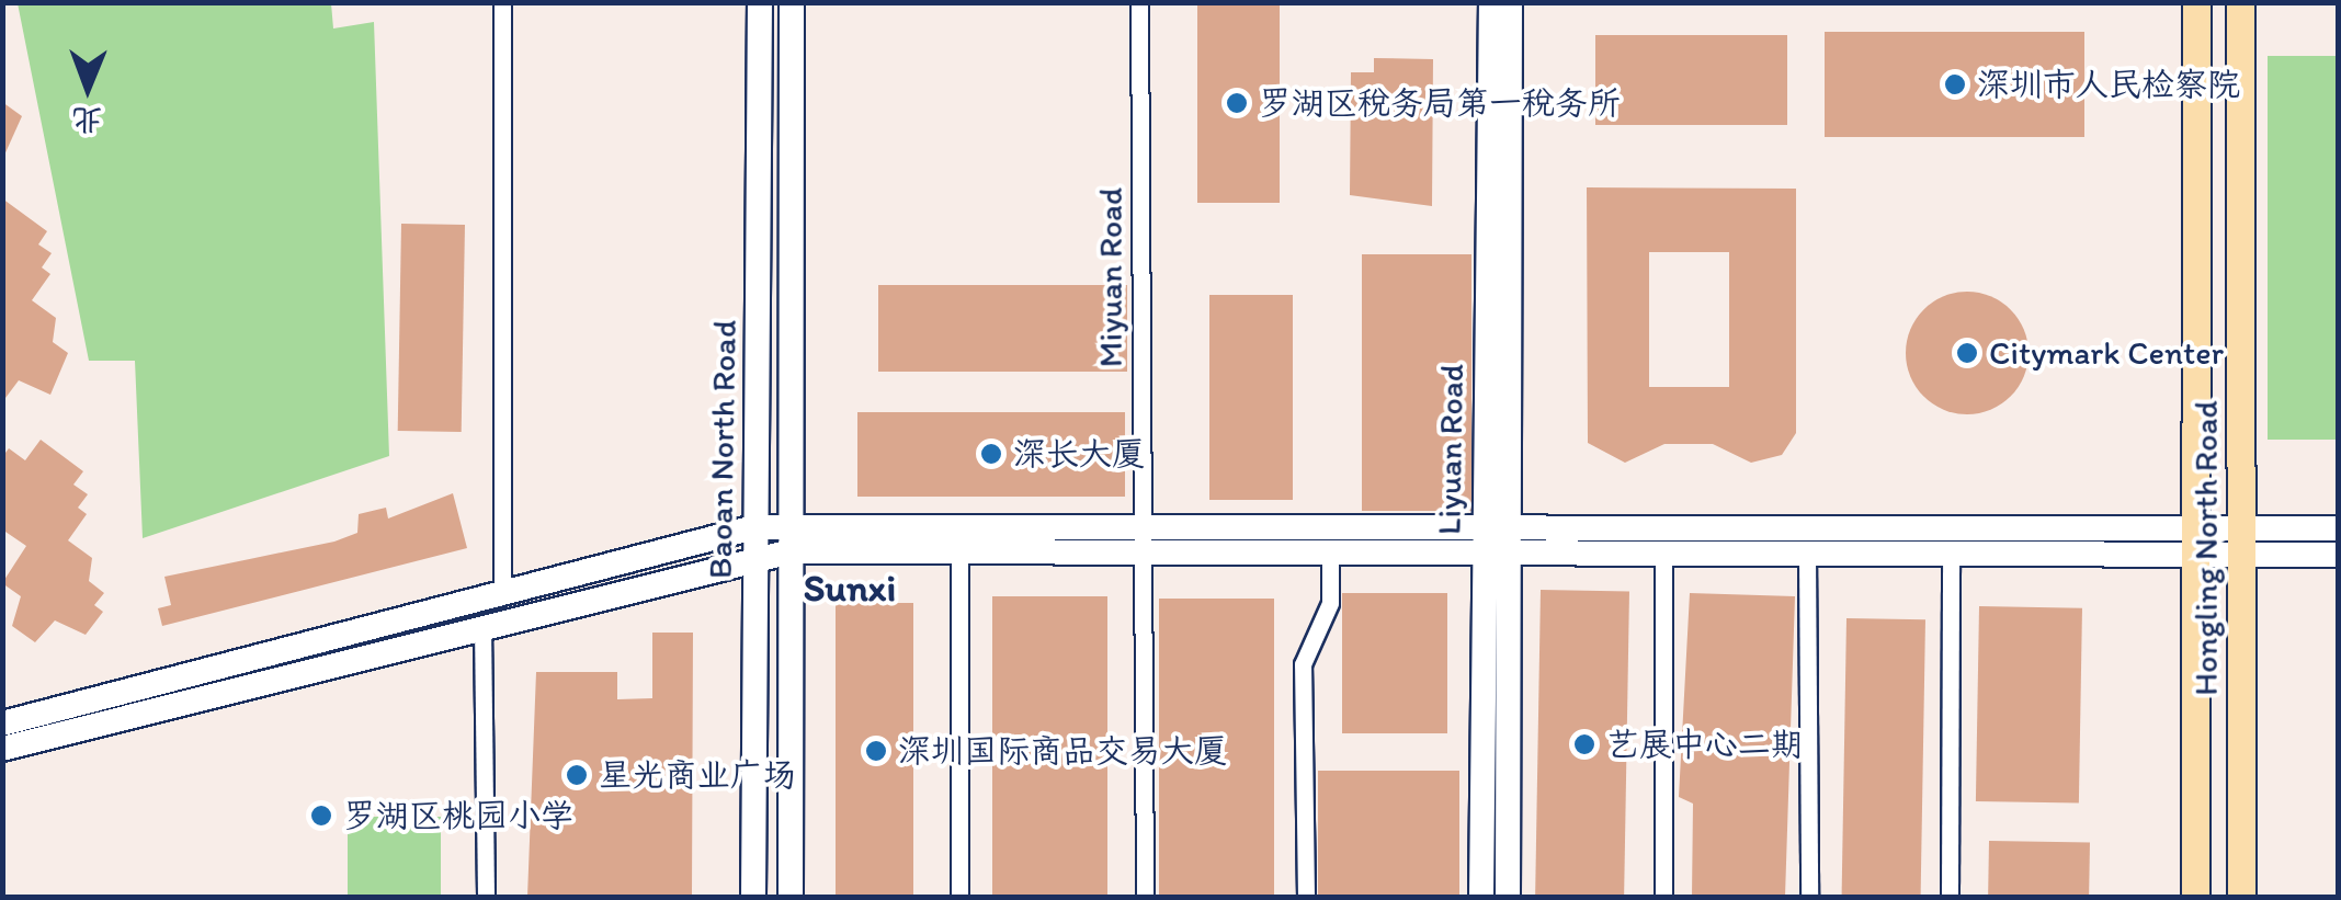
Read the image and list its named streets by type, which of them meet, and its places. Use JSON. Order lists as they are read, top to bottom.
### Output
{
  "streets": {
    "main road": ["Hongling North Road"],
    "street": ["Miyuan Road", "Baoan North Road", "Liyuan Road"]
  },
  "districts": ["Sunxi"],
  "places": [
    "深圳市人民检察院",
    "罗湖区税务局第一税务所",
    "Citymark Center",
    "深长大厦",
    "艺展中心二期",
    "深圳国际商品交易大厦",
    "星光商业广场",
    "罗湖区桃园小学"
  ],
  "north": "bottom"
}
